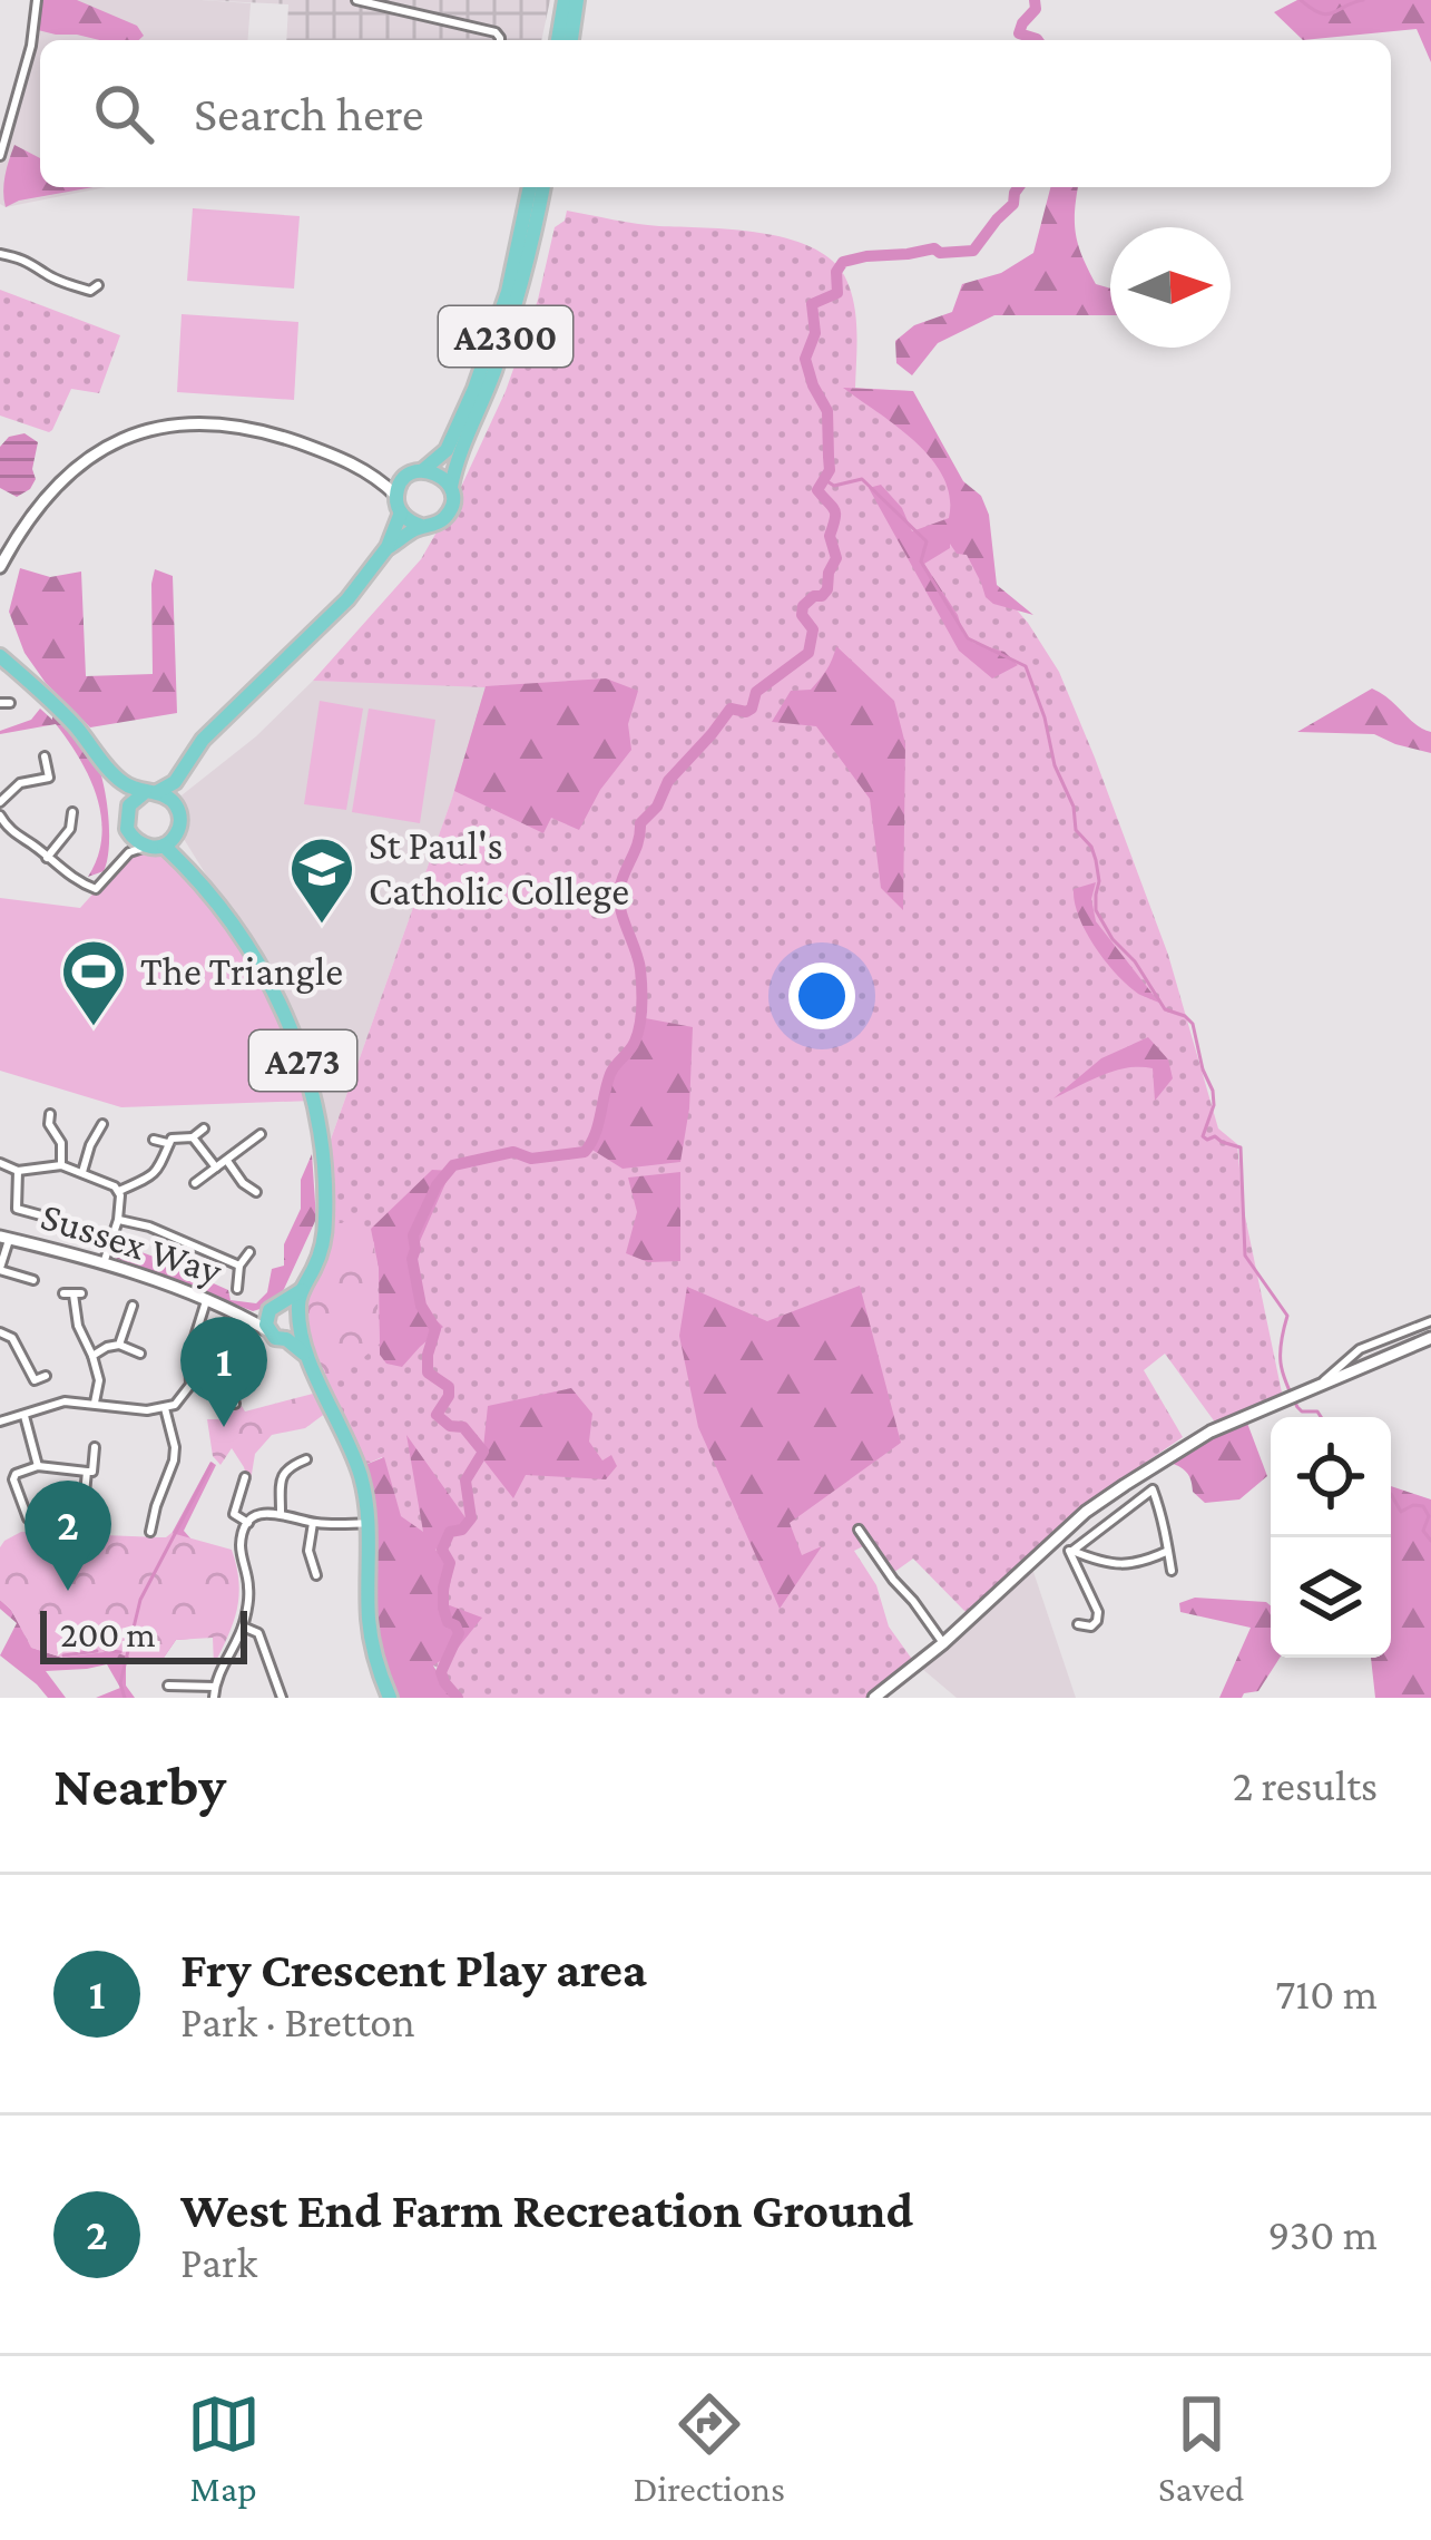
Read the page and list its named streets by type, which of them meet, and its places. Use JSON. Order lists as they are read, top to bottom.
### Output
{
  "streets": {
    "main road": ["A2300", "A273"],
    "street": ["Sussex Way"]
  },
  "crossings": [
    ["A273", "Sussex Way"]
  ],
  "places": {
    "school or university": ["St Paul's Catholic College"],
    "sports": ["The Triangle"]
  },
  "scale_bar": "200 m",
  "north": "right",
  "page": {
    "search": "Search here",
    "pins": ["1", "2"],
    "scale": "200 m",
    "heading": ["Nearby", "2 results"],
    "list": [
      {
        "mark": "1",
        "name": "Fry Crescent Play area",
        "note": "Park · Bretton",
        "value": "710 m"
      },
      {
        "mark": "2",
        "name": "West End Farm Recreation Ground",
        "note": "Park",
        "value": "930 m"
      }
    ],
    "nav": ["Map", "Directions", "Saved"]
  }
}
